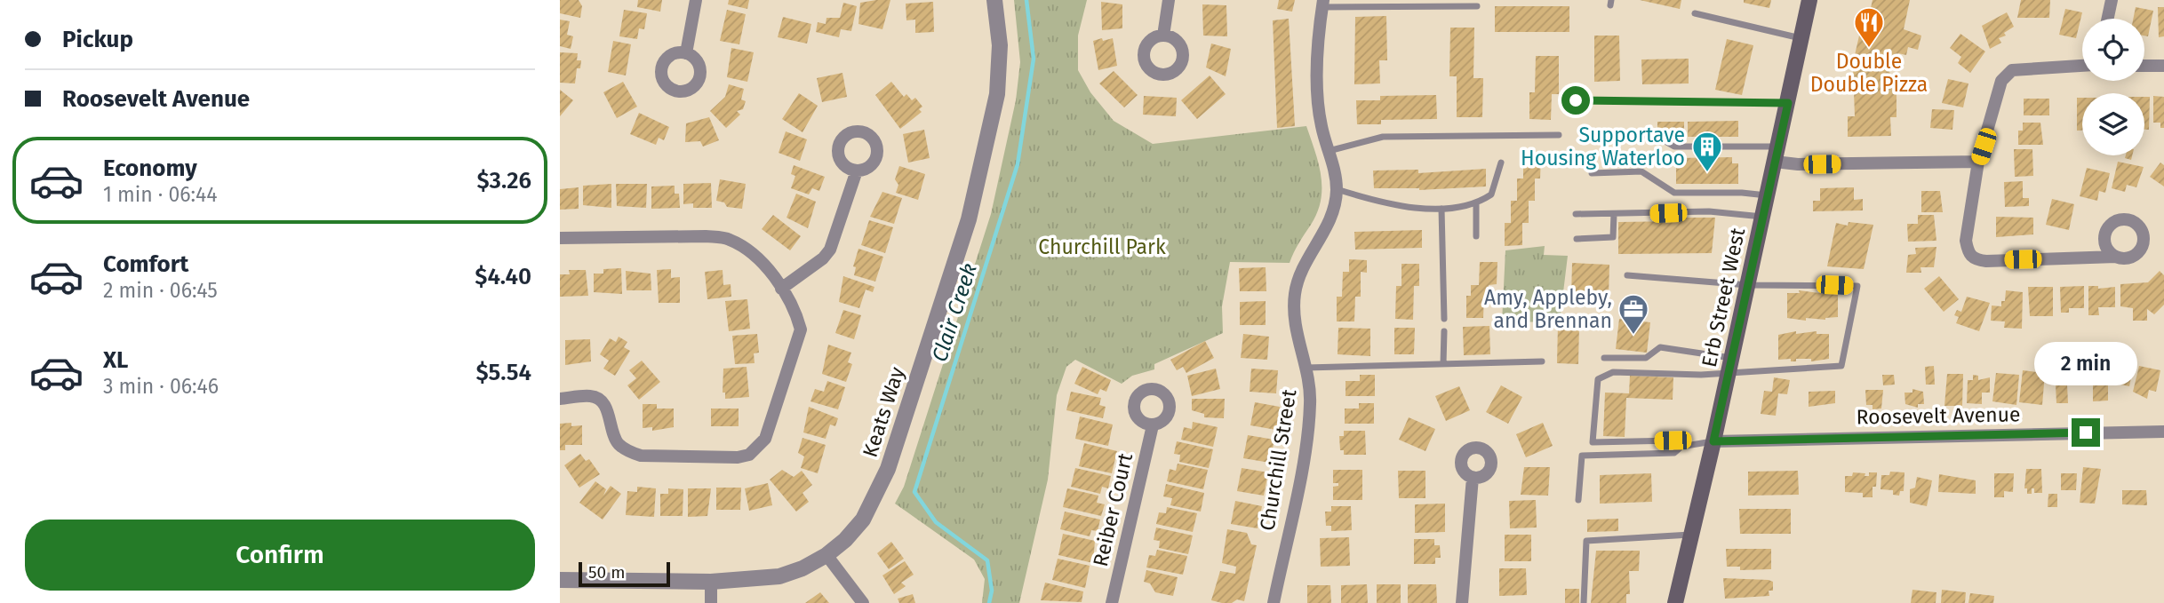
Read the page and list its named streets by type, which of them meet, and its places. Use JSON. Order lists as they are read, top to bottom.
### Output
{
  "streets": {
    "main road": ["Erb Street West"],
    "street": [
      "Keats Way",
      "Roosevelt Avenue",
      "Churchill Street",
      "Reiber Court"
    ]
  },
  "crossings": [
    ["Erb Street West", "Roosevelt Avenue"]
  ],
  "water": ["Clair Creek"],
  "parks": ["Churchill Park"],
  "places": {
    "restaurant": ["Double Double Pizza"],
    "building": ["Supportave Housing Waterloo"],
    "office": ["Amy, Appleby, and Brennan"]
  },
  "scale_bar": "50 m",
  "page": {
    "banner": ["Pickup", "Roosevelt Avenue"],
    "list": [
      {
        "name": "Economy",
        "note": "1 min · 06:44",
        "value": "$3.26"
      },
      {
        "name": "Comfort",
        "note": "2 min · 06:45",
        "value": "$4.40"
      },
      {
        "name": "XL",
        "note": "3 min · 06:46",
        "value": "$5.54"
      }
    ],
    "bubble": "2 min",
    "buttons": "Confirm",
    "scale": "50 m"
  }
}
